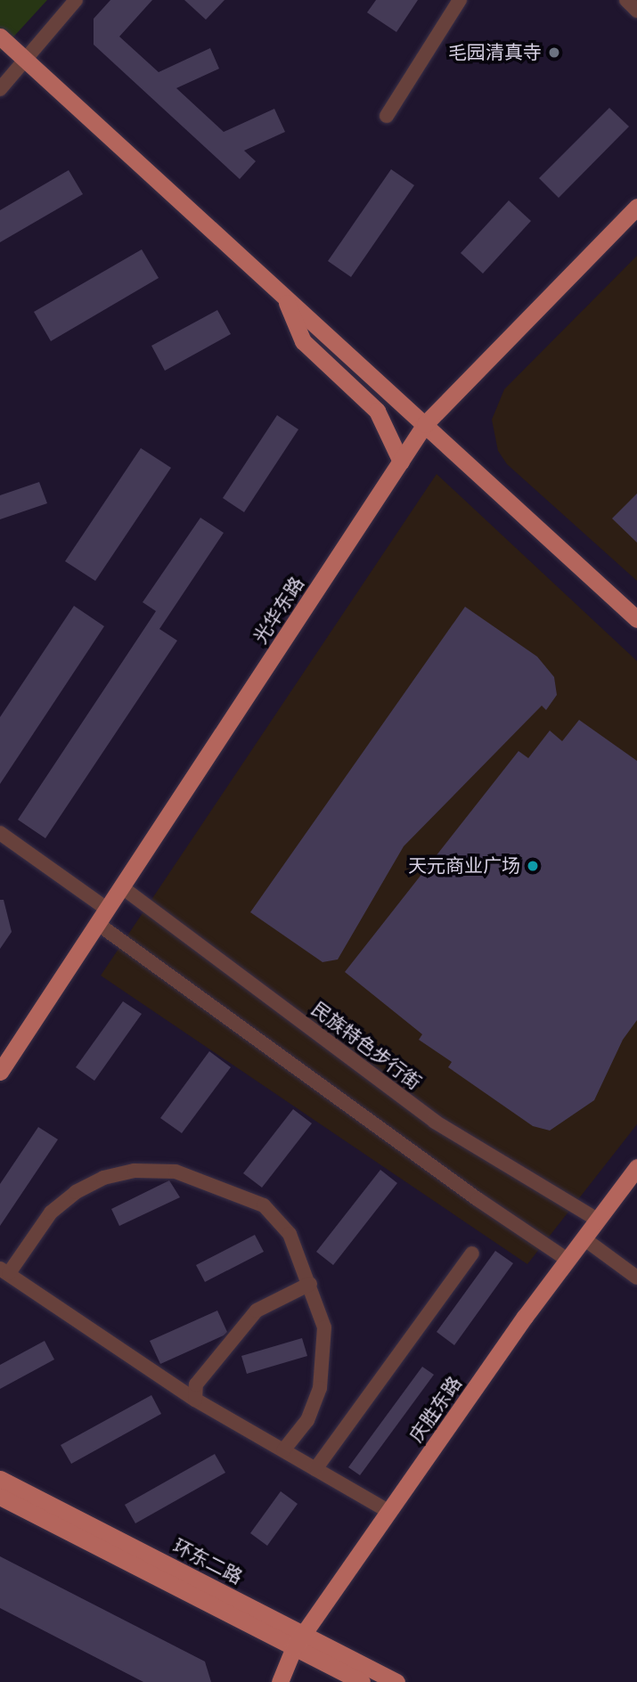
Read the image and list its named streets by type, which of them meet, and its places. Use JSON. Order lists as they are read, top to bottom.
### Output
{
  "streets": {
    "main road": ["光华东路", "庆胜东路", "环东二路"],
    "street": ["民族特色步行街"]
  },
  "crossings": [
    ["光华东路", "民族特色步行街"],
    ["民族特色步行街", "庆胜东路"],
    ["庆胜东路", "环东二路"]
  ],
  "places": ["毛园清真寺", "天元商业广场"]
}
